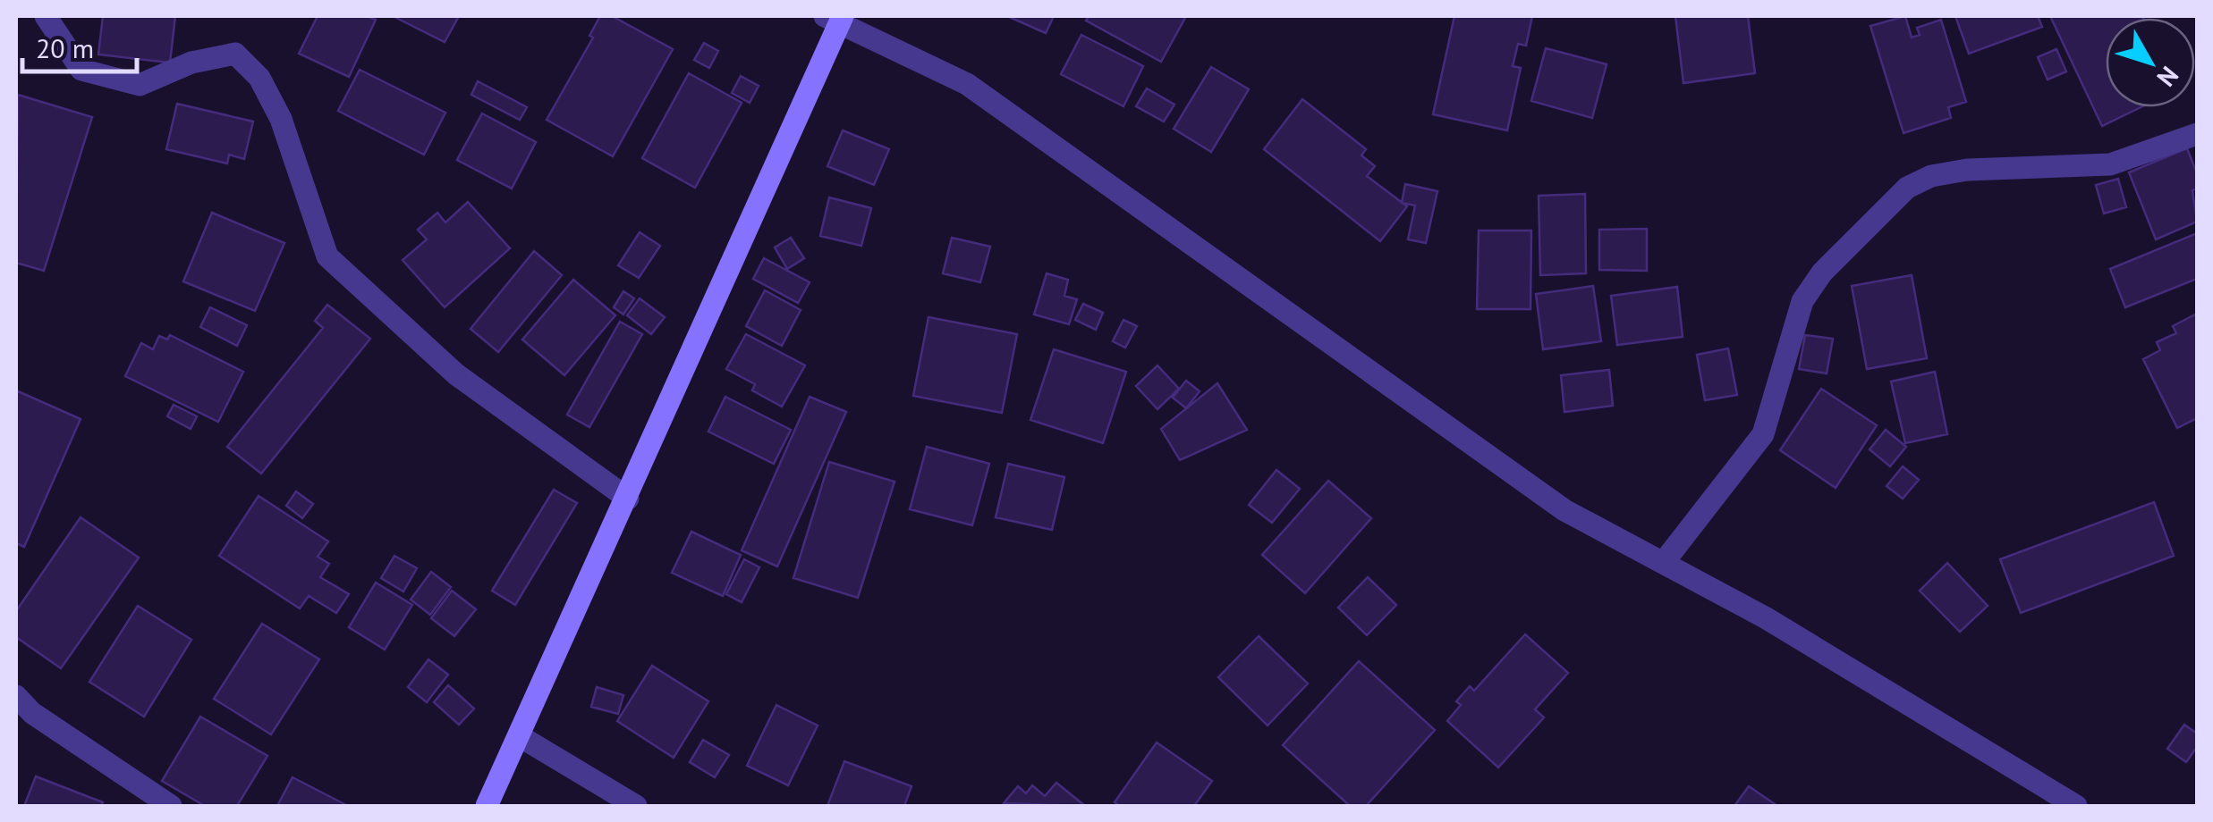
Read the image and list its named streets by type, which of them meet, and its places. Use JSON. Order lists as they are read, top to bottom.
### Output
{
  "scale_bar": "20 m",
  "north": "bottom right"
}
